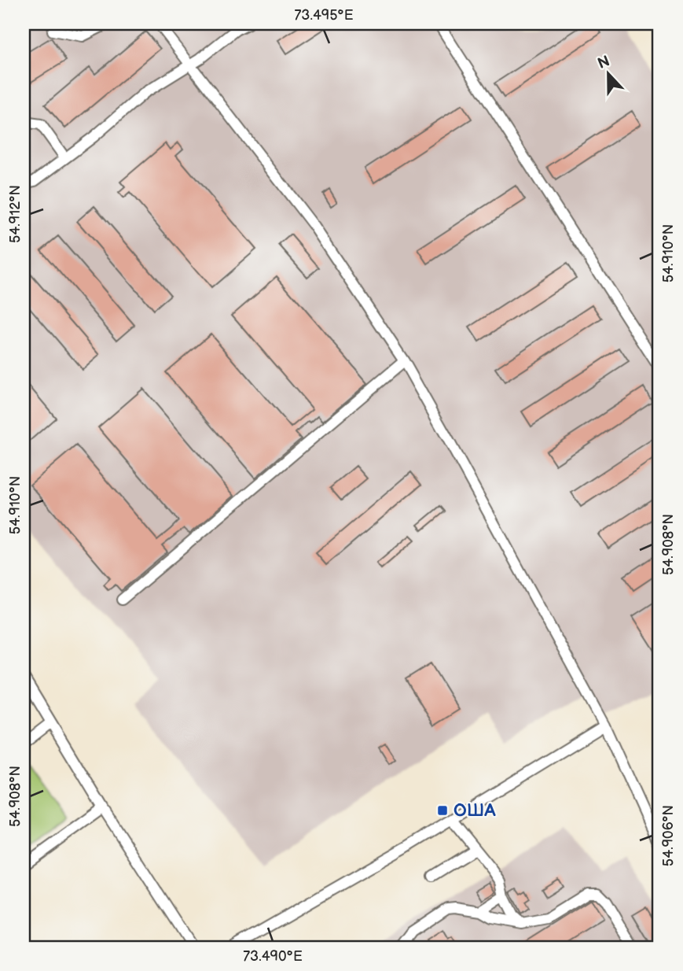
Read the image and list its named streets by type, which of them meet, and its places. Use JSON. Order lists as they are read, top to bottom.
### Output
{
  "places": {
    "transit": ["ОША"]
  },
  "north": "top",
  "coordinates": [
    "73.495°E",
    "54.912°N",
    "54.910°N",
    "54.908°N",
    "54.906°N",
    "73.490°E"
  ]
}
